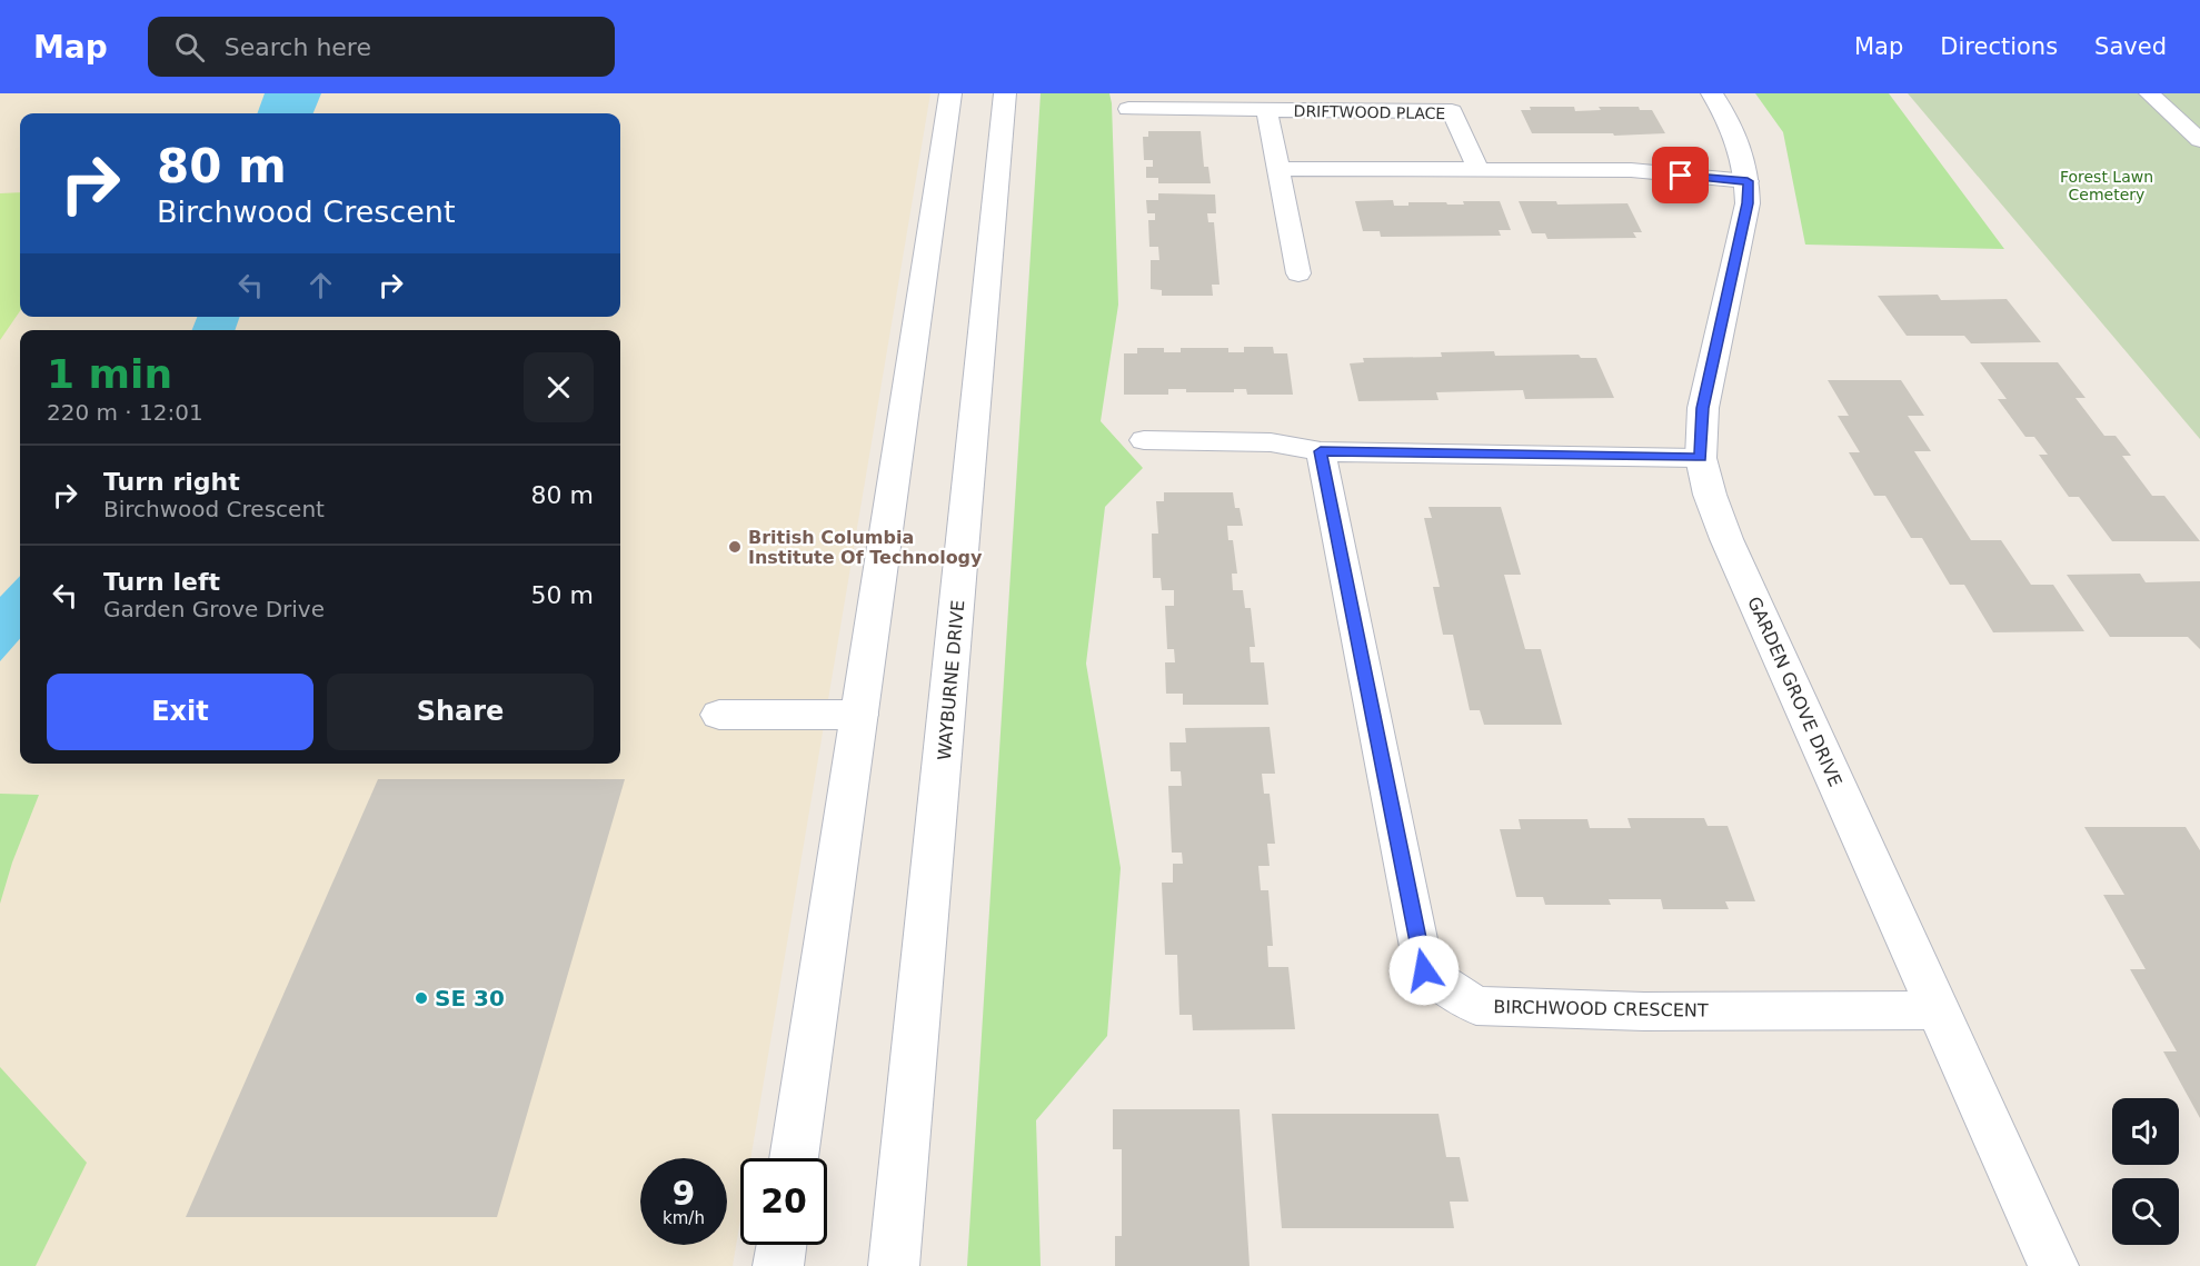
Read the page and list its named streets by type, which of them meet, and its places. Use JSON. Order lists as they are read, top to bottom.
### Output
{
  "streets": {
    "street": ["WAYBURNE DRIVE", "GARDEN GROVE DRIVE"],
    "lane": ["DRIFTWOOD PLACE", "BIRCHWOOD CRESCENT"]
  },
  "crossings": [
    ["GARDEN GROVE DRIVE", "BIRCHWOOD CRESCENT"]
  ],
  "parks": ["Forest Lawn Cemetery"],
  "places": ["British Columbia Institute Of Technology", "SE 30"],
  "page": {
    "header": "Map",
    "search": "Search here",
    "nav": ["Map", "Directions", "Saved"],
    "turn": ["80 m", "Birchwood Crescent"],
    "heading": ["1 min", "220 m · 12:01"],
    "list": [
      {
        "name": "Turn right",
        "note": "Birchwood Crescent",
        "value": "80 m"
      },
      {
        "name": "Turn left",
        "note": "Garden Grove Drive",
        "value": "50 m"
      }
    ],
    "buttons": ["Exit", "Share"],
    "speed": "9 km/h",
    "limit": "20"
  }
}
